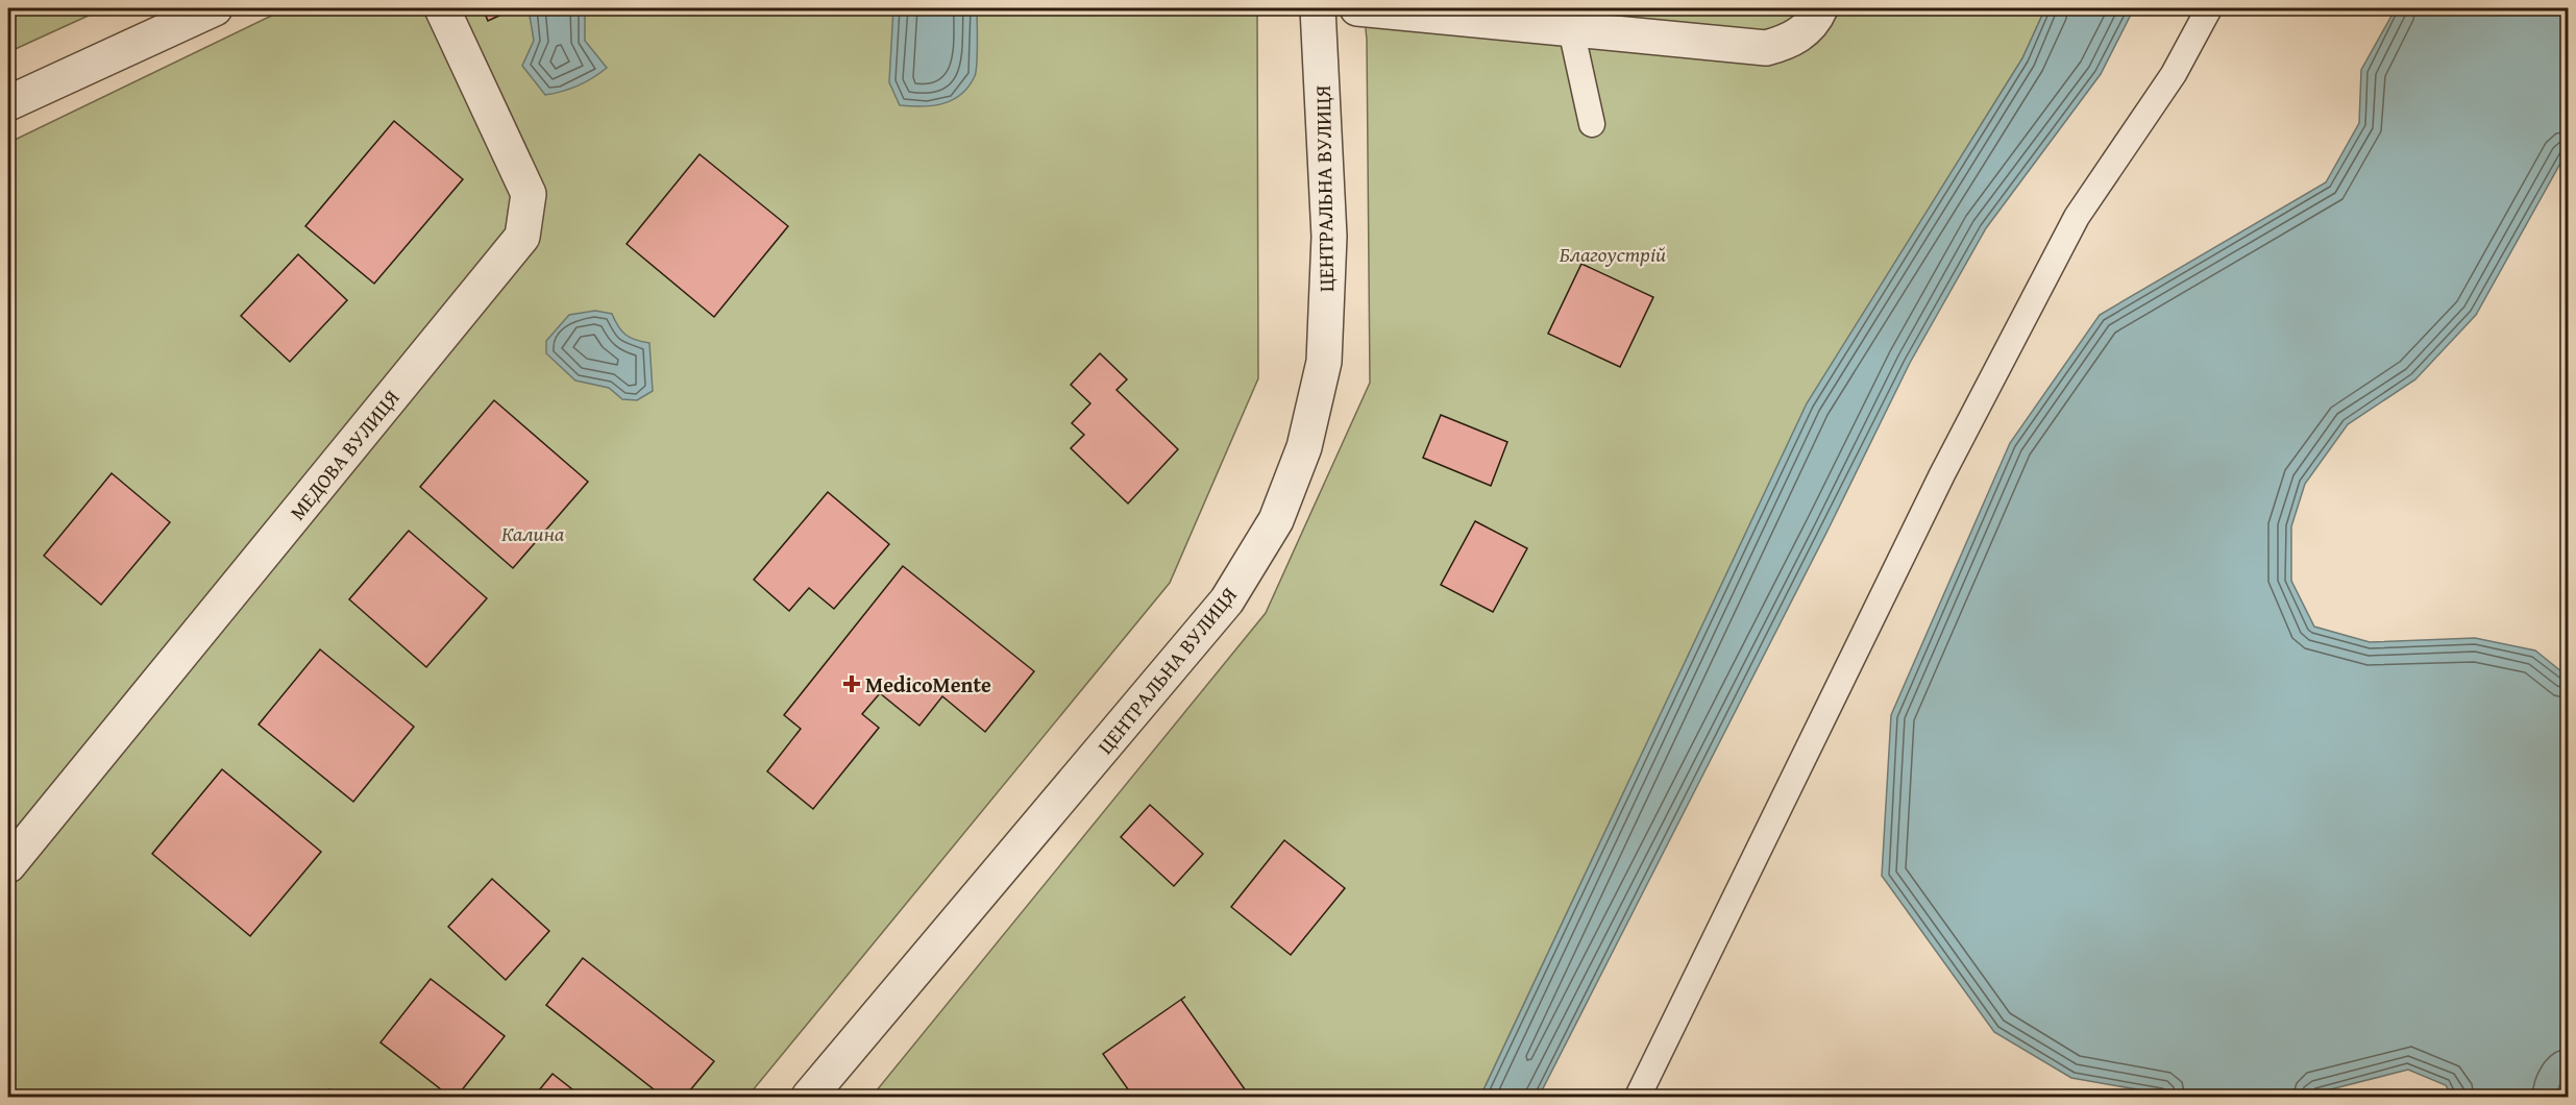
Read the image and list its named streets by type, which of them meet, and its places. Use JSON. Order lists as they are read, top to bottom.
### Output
{
  "streets": {
    "street": ["ЦЕНТРАЛЬНА ВУЛИЦЯ", "МЕДОВА ВУЛИЦЯ"]
  },
  "parks": ["Благоустрій", "Калина"],
  "places": {
    "health": ["MedicoMente"]
  }
}
